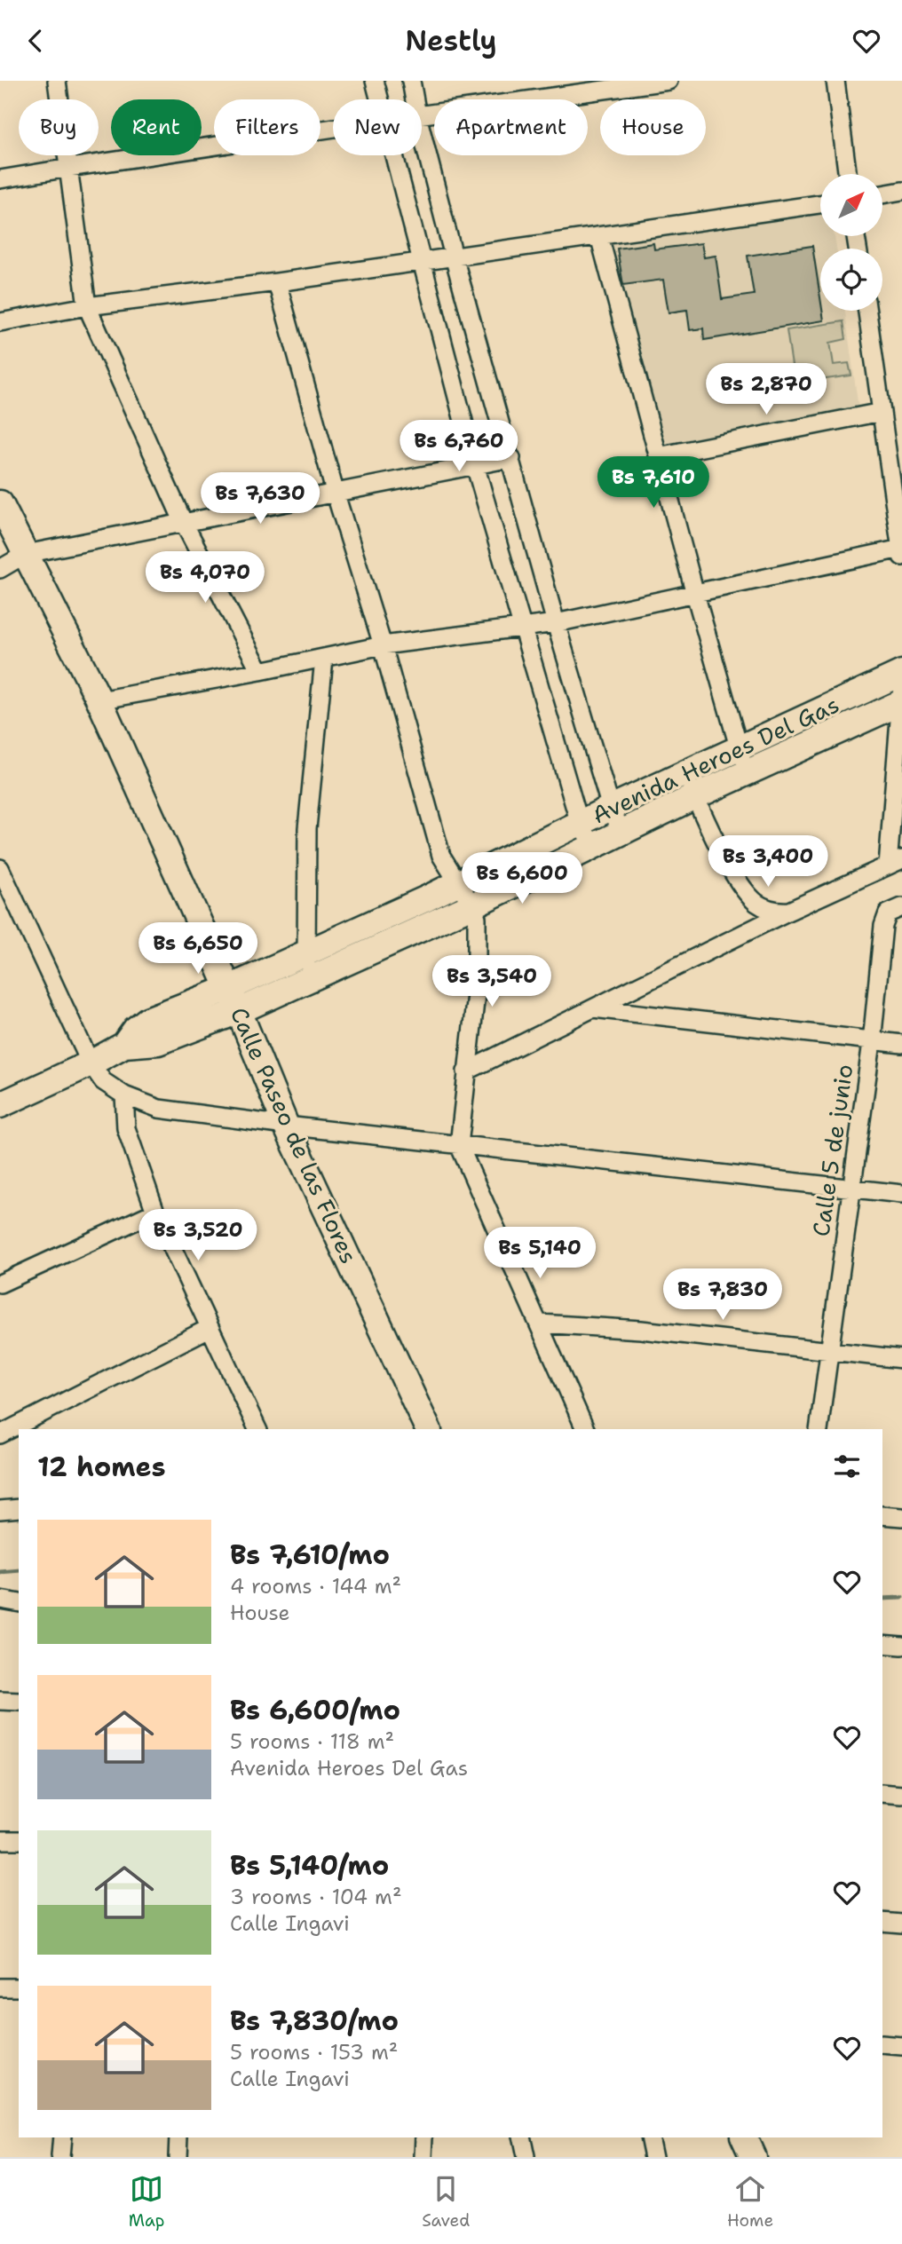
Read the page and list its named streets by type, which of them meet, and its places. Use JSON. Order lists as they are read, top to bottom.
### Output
{
  "streets": {
    "street": ["Avenida Heroes Del Gas", "Calle Paseo de las Flores", "Calle 5 de junio"]
  },
  "crossings": [
    ["Avenida Heroes Del Gas", "Calle Paseo de las Flores"]
  ],
  "north": "top right",
  "page": {
    "header": "Nestly",
    "chip": [
      "Buy",
      "Rent",
      "Filters",
      "New",
      "Apartment",
      "House"
    ],
    "price": [
      "Bs 2,870",
      "Bs 6,760",
      "Bs 7,610",
      "Bs 7,630",
      "Bs 4,070",
      "Bs 3,400",
      "Bs 6,600",
      "Bs 6,650",
      "Bs 3,540",
      "Bs 3,520",
      "Bs 5,140",
      "Bs 7,830"
    ],
    "heading": "12 homes",
    "list": [
      {
        "name": "Bs 7,610/mo",
        "note": "4 rooms · 144 m² · House"
      },
      {
        "name": "Bs 6,600/mo",
        "note": "5 rooms · 118 m² · Avenida Heroes Del Gas"
      },
      {
        "name": "Bs 5,140/mo",
        "note": "3 rooms · 104 m² · Calle Ingavi"
      },
      {
        "name": "Bs 7,830/mo",
        "note": "5 rooms · 153 m² · Calle Ingavi"
      }
    ],
    "tabs": ["Map", "Saved", "Home"]
  }
}
